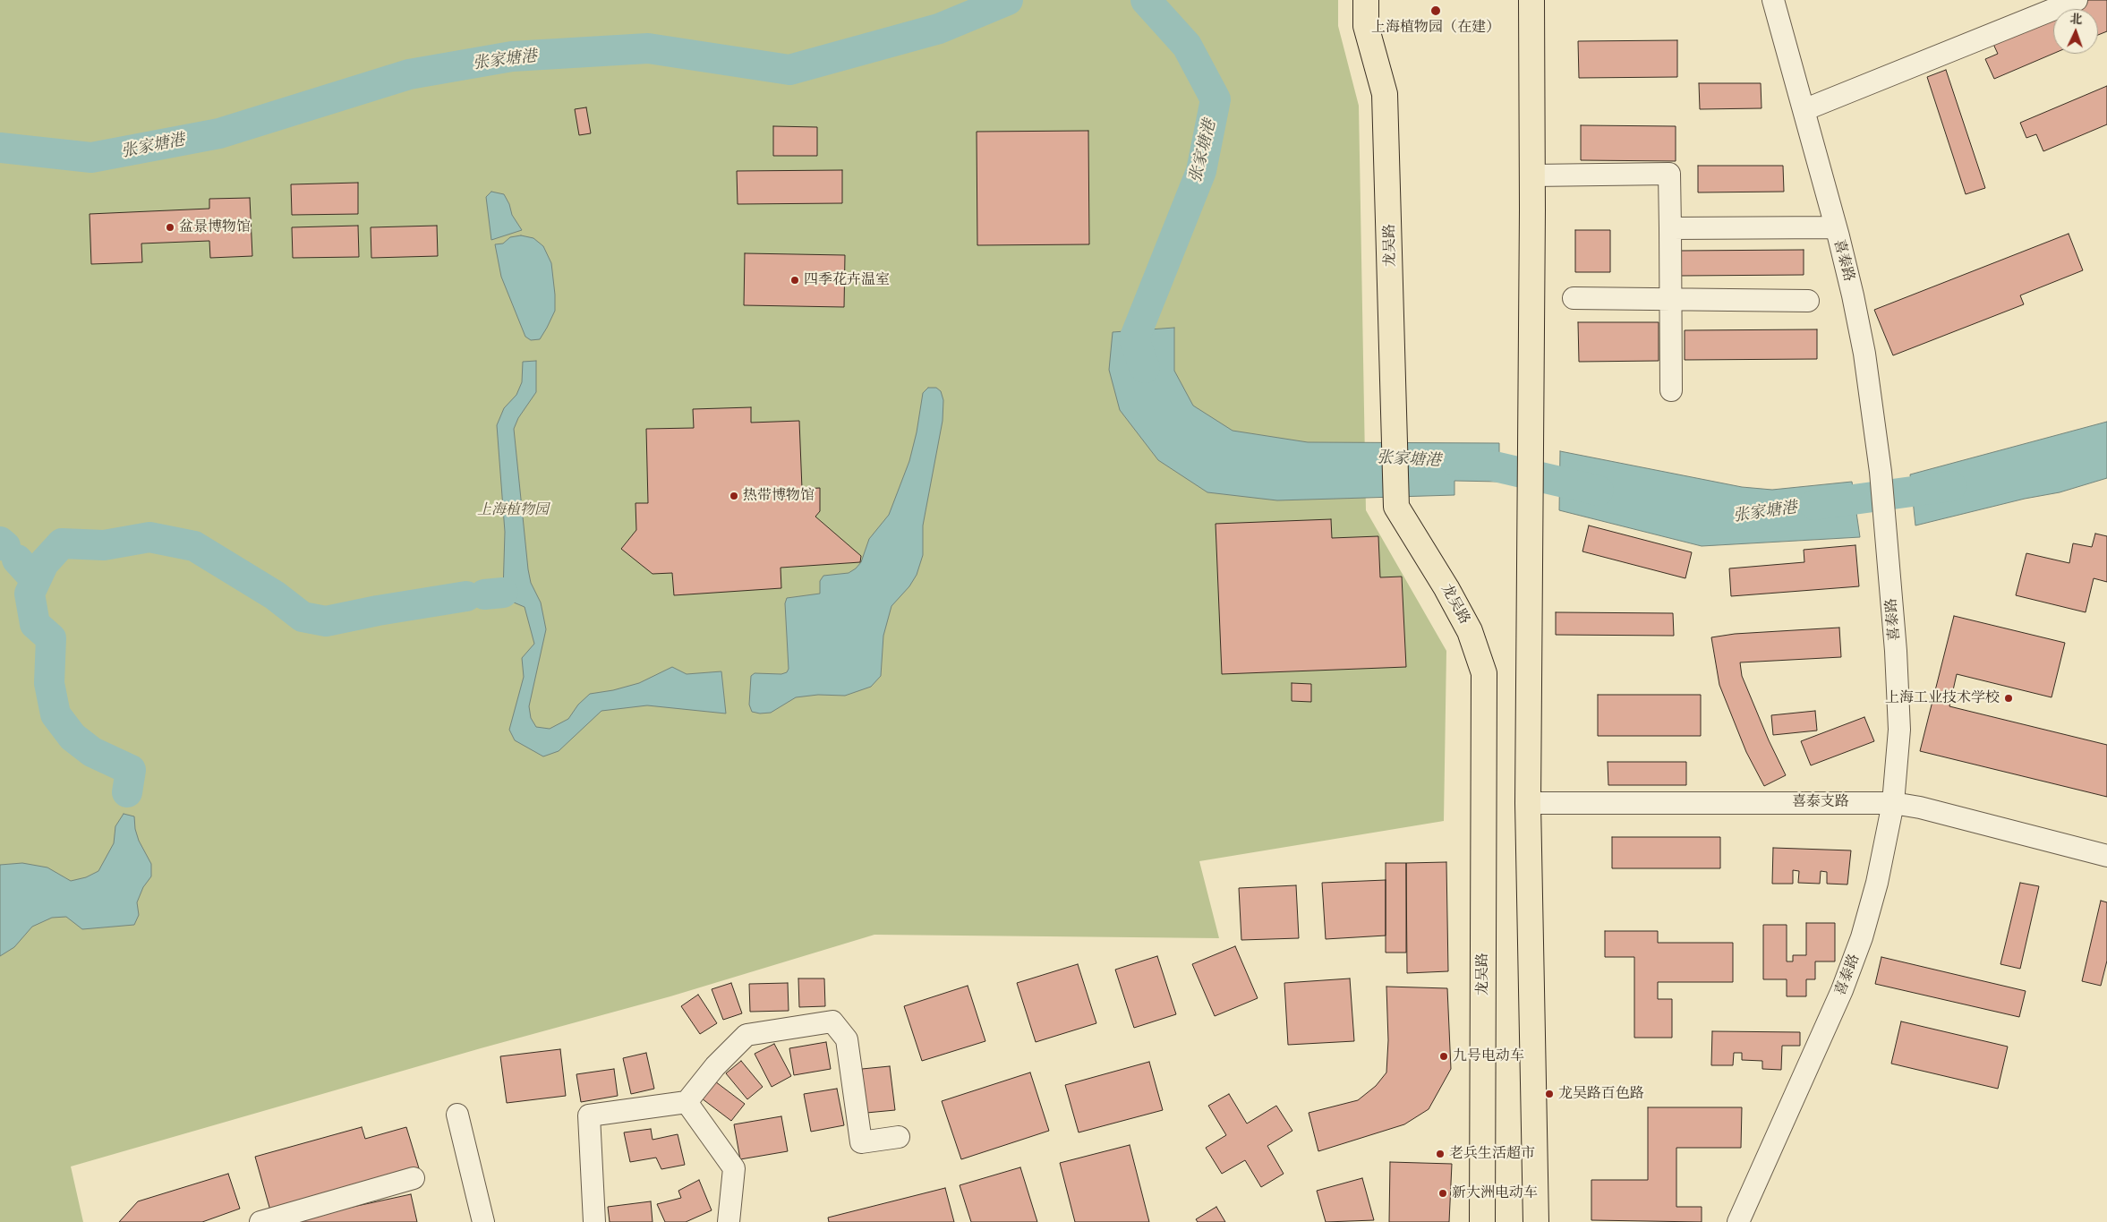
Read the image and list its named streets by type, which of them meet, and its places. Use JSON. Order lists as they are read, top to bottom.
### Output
{
  "streets": {
    "main road": ["龙吴路"],
    "street": ["喜泰路", "喜泰支路"]
  },
  "crossings": [
    ["喜泰路", "喜泰支路"]
  ],
  "water": ["张家塘港"],
  "parks": ["上海植物园"],
  "places": [
    "上海植物园（在建）",
    "盆景博物馆",
    "四季花卉温室",
    "热带博物馆",
    "上海工业技术学校",
    "九号电动车",
    "龙吴路百色路",
    "老兵生活超市",
    "新大洲电动车"
  ],
  "north": "top"
}
